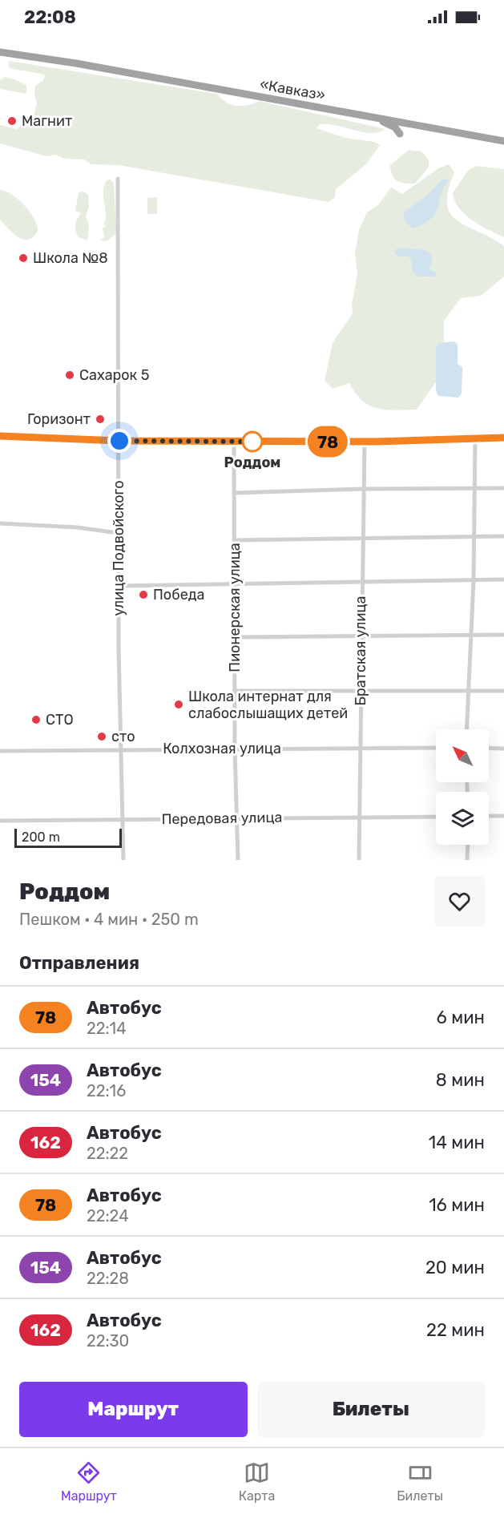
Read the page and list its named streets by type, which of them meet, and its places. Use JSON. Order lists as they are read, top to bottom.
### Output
{
  "streets": {
    "highway": ["«Кавказ»"],
    "street": [
      "улица Подвойского",
      "Пионерская улица",
      "Братская улица",
      "Колхозная улица",
      "Передовая улица"
    ]
  },
  "crossings": [
    ["улица Подвойского", "Колхозная улица"],
    ["улица Подвойского", "Передовая улица"],
    ["Пионерская улица", "Колхозная улица"],
    ["Пионерская улица", "Передовая улица"],
    ["Братская улица", "Колхозная улица"],
    ["Братская улица", "Передовая улица"]
  ],
  "places": [
    "Магнит",
    "Школа №8",
    "Сахарок 5",
    "Горизонт",
    "Роддом",
    "Победа",
    "Школа интернат для слабослышащих детей",
    "СТО",
    "сто"
  ],
  "lines": ["bus line 78"],
  "scale_bar": "200 m",
  "north": "top left",
  "page": {
    "status": "22:08",
    "on_map": "78",
    "scale": "200 m",
    "heading": [
      ["Роддом", "Пешком · 4 мин · 250 m"],
      "Отправления"
    ],
    "list": [
      {
        "mark": "78",
        "name": "Автобус",
        "note": "22:14",
        "value": "6 мин"
      },
      {
        "mark": "154",
        "name": "Автобус",
        "note": "22:16",
        "value": "8 мин"
      },
      {
        "mark": "162",
        "name": "Автобус",
        "note": "22:22",
        "value": "14 мин"
      },
      {
        "mark": "78",
        "name": "Автобус",
        "note": "22:24",
        "value": "16 мин"
      },
      {
        "mark": "154",
        "name": "Автобус",
        "note": "22:28",
        "value": "20 мин"
      },
      {
        "mark": "162",
        "name": "Автобус",
        "note": "22:30",
        "value": "22 мин"
      }
    ],
    "buttons": ["Маршрут", "Билеты"],
    "tabs": ["Маршрут", "Карта", "Билеты"]
  }
}
